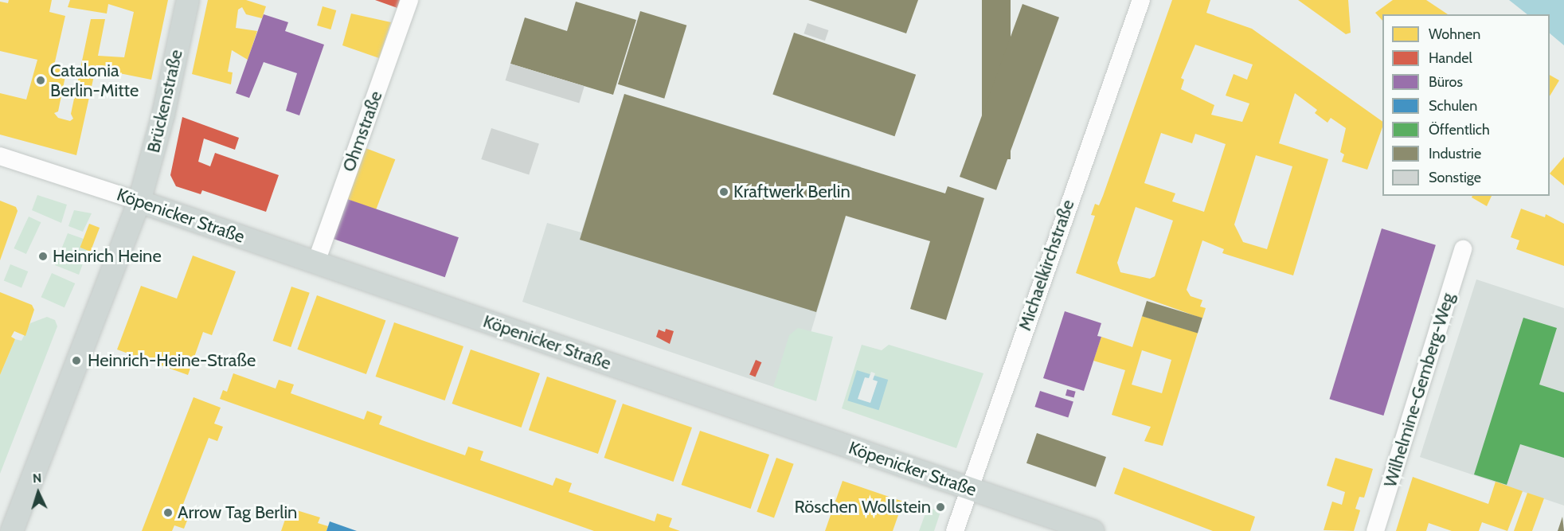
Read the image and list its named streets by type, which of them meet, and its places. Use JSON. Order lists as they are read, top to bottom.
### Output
{
  "streets": {
    "main road": ["Brückenstraße", "Köpenicker Straße"],
    "street": ["Ohmstraße", "Michaelkirchstraße", "Wilhelmine-Gemberg-Weg"]
  },
  "crossings": [
    ["Brückenstraße", "Köpenicker Straße"],
    ["Ohmstraße", "Köpenicker Straße"],
    ["Köpenicker Straße", "Michaelkirchstraße"]
  ],
  "places": [
    "Catalonia Berlin-Mitte",
    "Kraftwerk Berlin",
    "Heinrich Heine",
    "Heinrich-Heine-Straße",
    "Röschen Wollstein",
    "Arrow Tag Berlin"
  ],
  "legend": [
    "Wohnen",
    "Handel",
    "Büros",
    "Schulen",
    "Öffentlich",
    "Industrie",
    "Sonstige"
  ],
  "north": "top"
}
